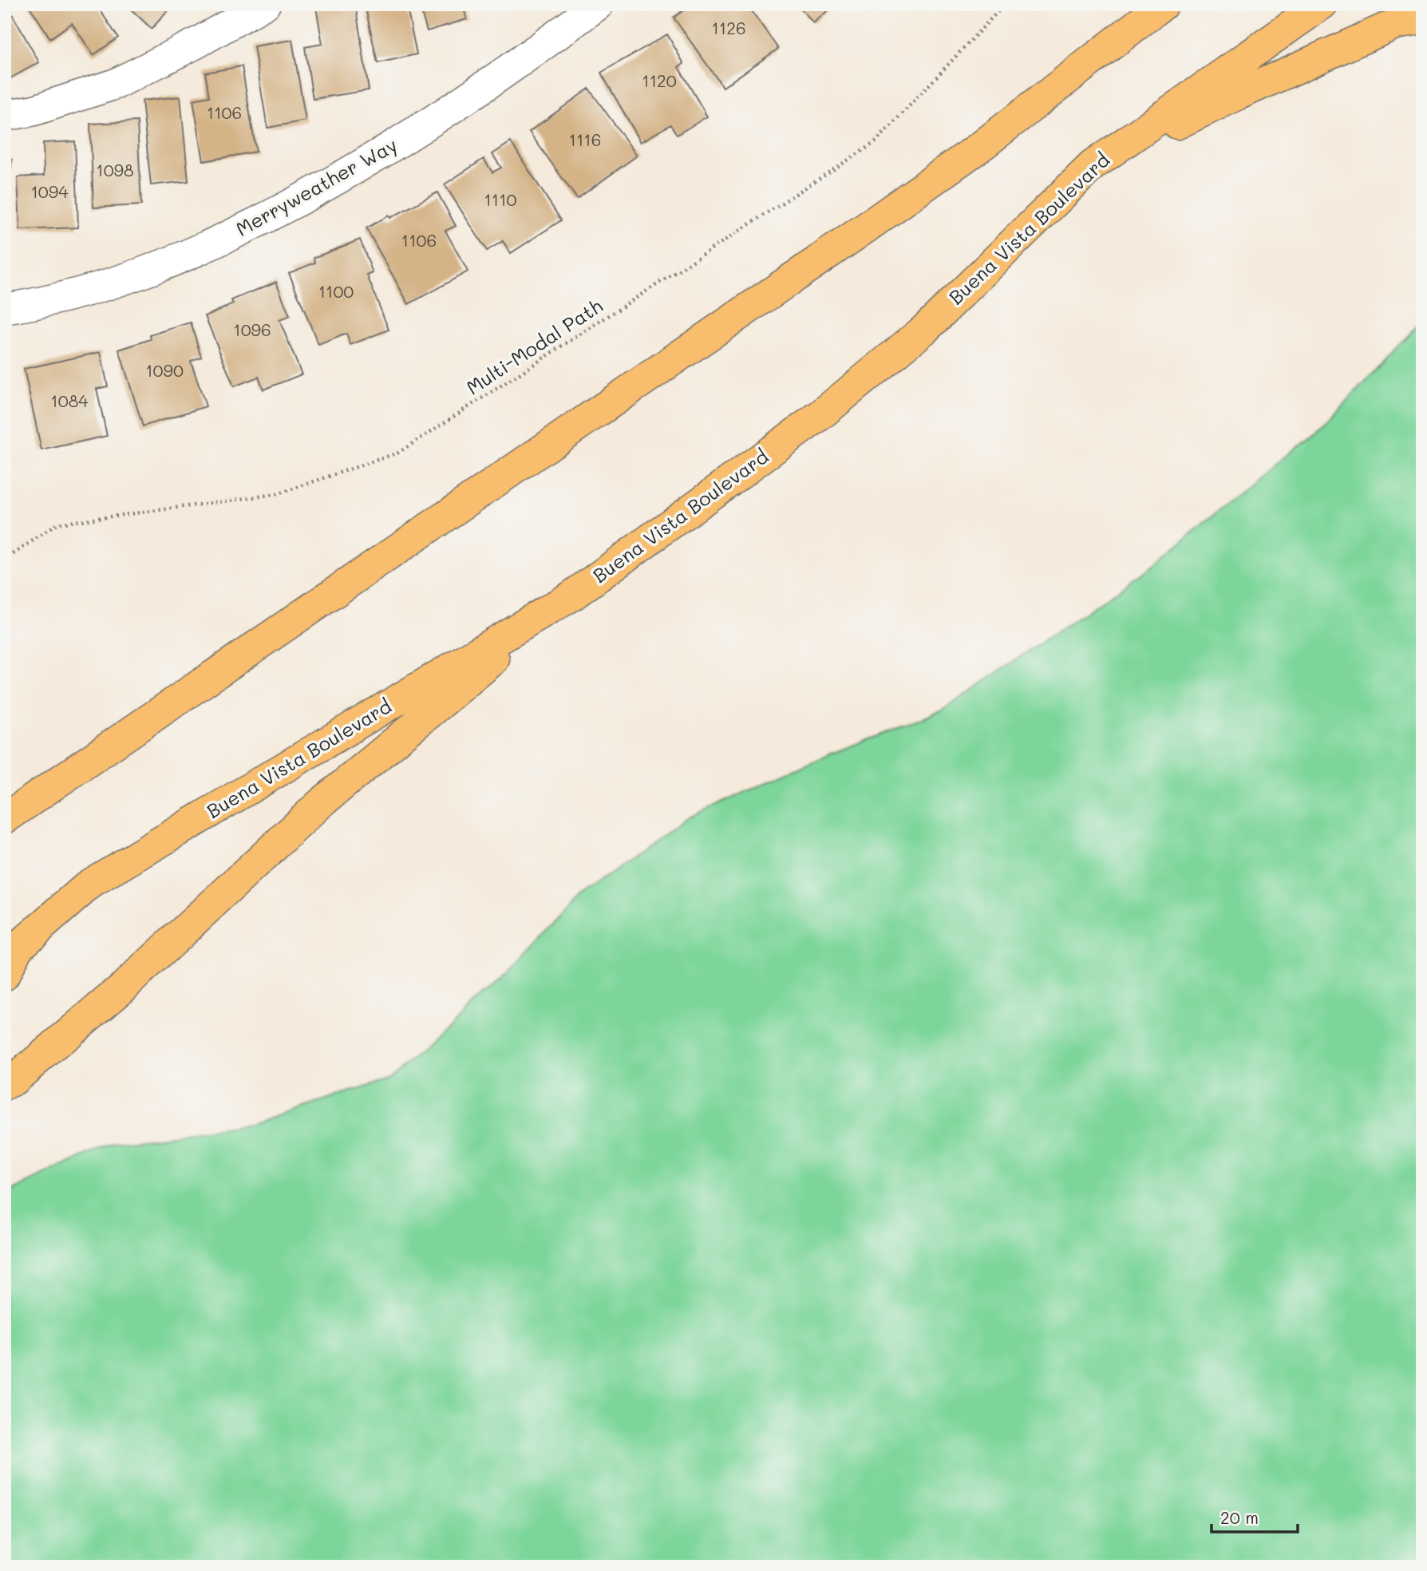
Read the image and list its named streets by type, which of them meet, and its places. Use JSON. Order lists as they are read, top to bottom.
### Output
{
  "streets": {
    "main road": ["Buena Vista Boulevard"],
    "street": ["Merryweather Way"],
    "path": ["Multi-Modal Path"]
  },
  "house_numbers": [
    "1126",
    "1120",
    "1106",
    "1116",
    "1098",
    "1094",
    "1110",
    "1106",
    "1100",
    "1096",
    "1090",
    "1084"
  ],
  "scale_bar": "20 m"
}
